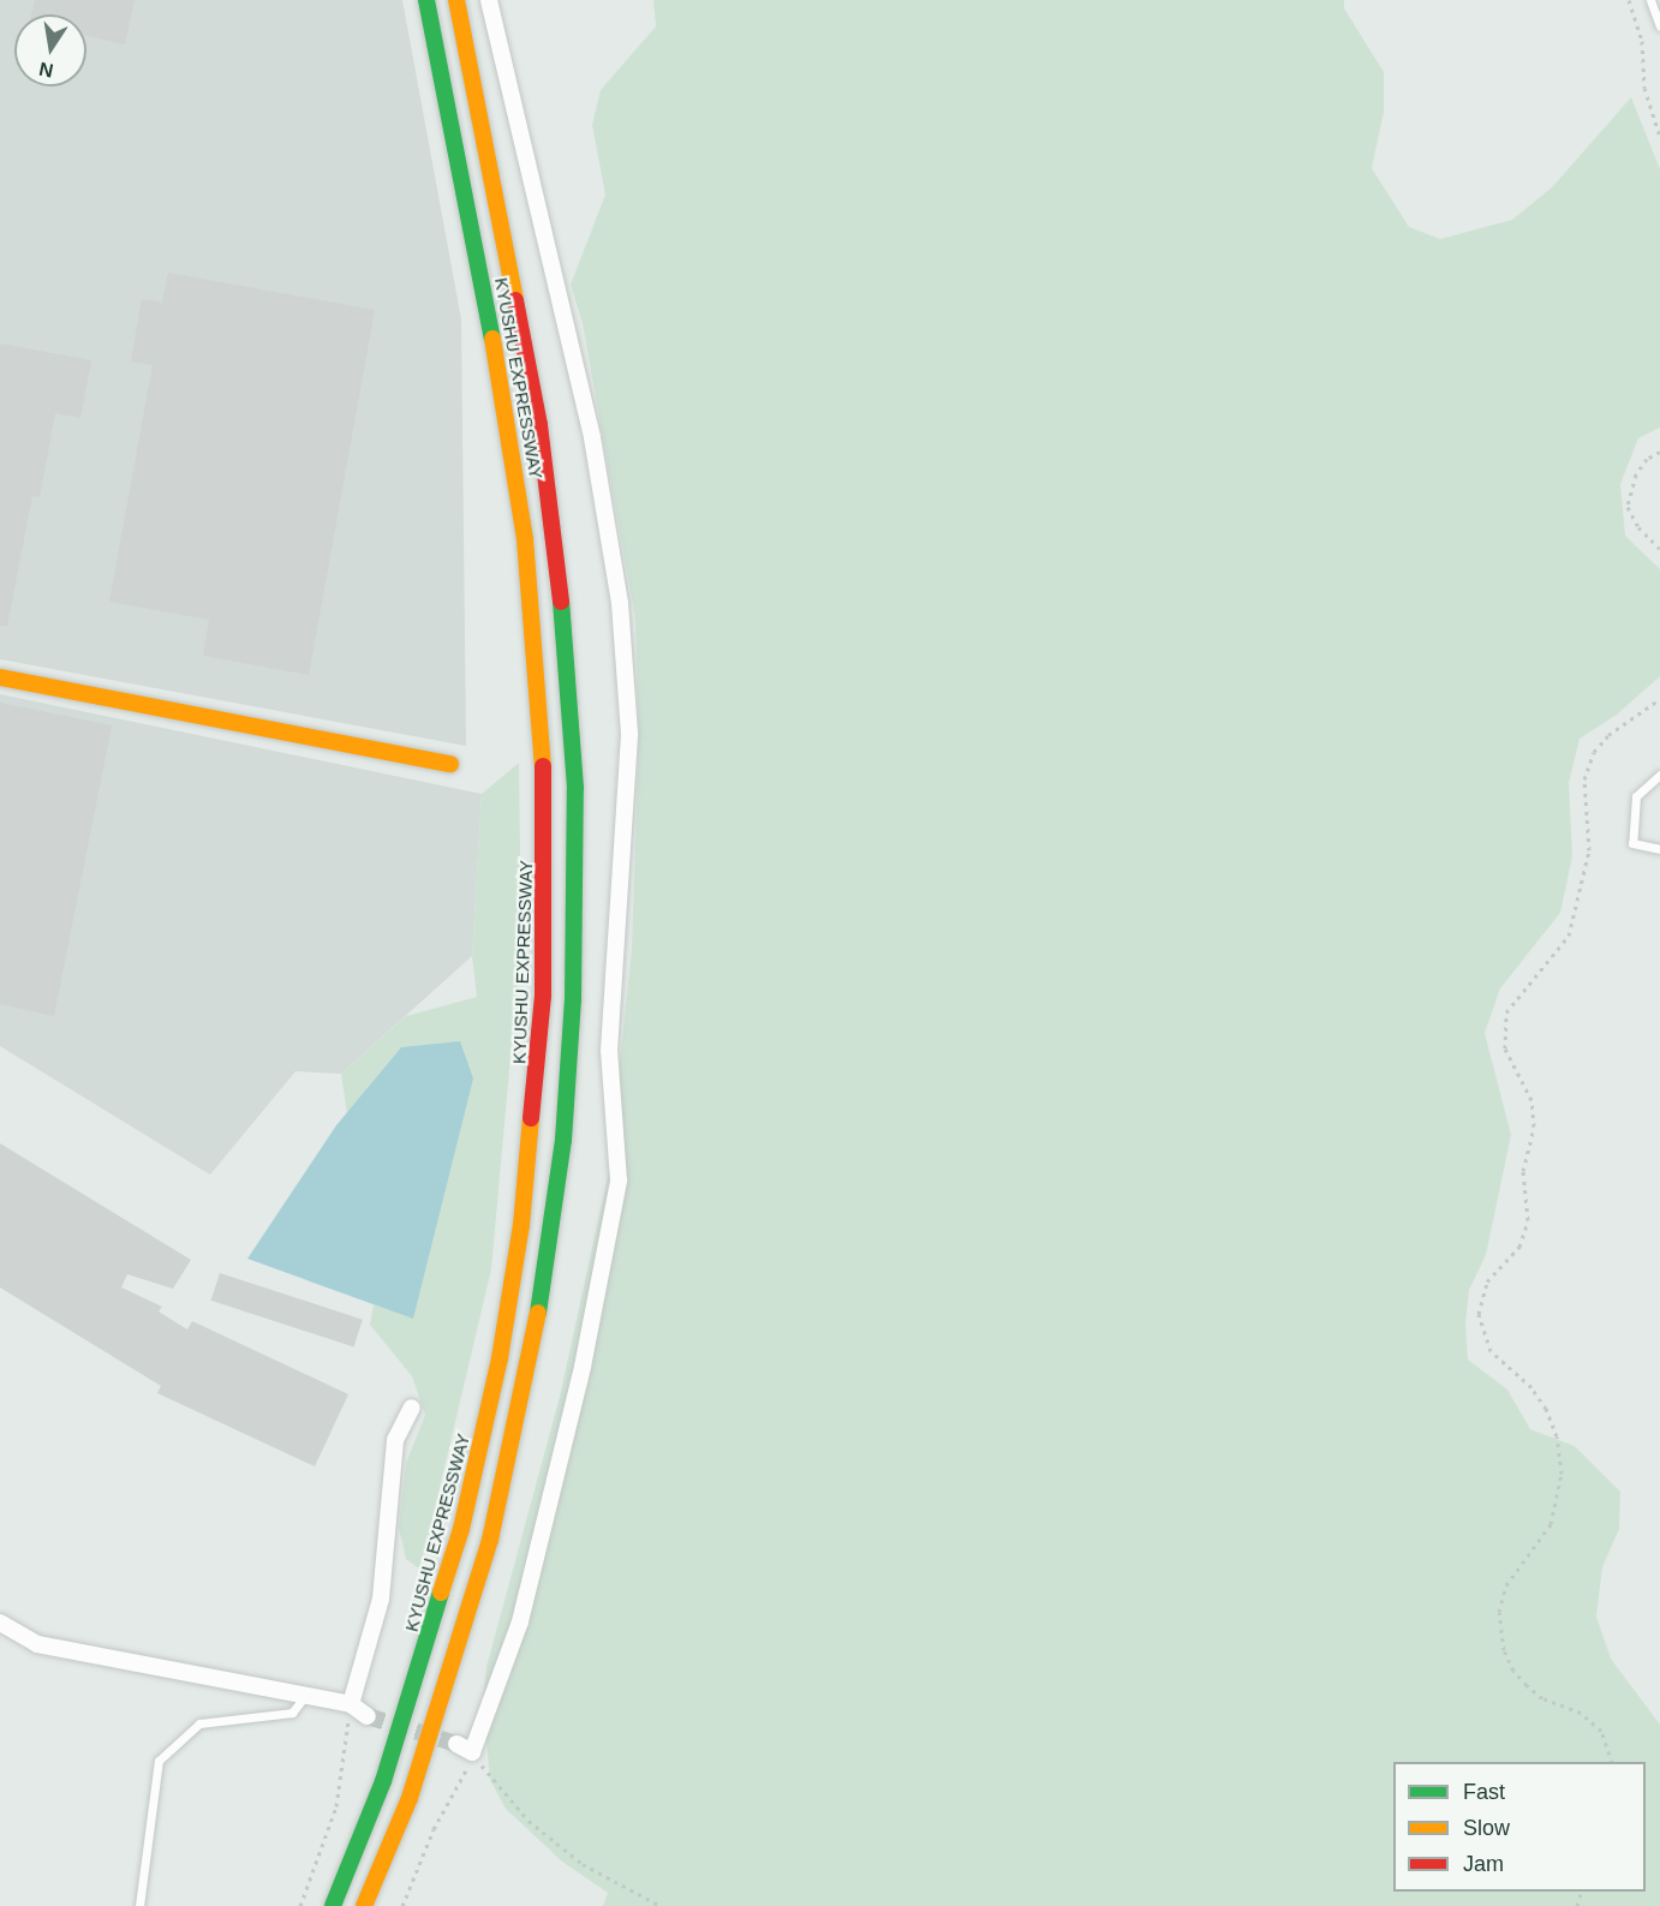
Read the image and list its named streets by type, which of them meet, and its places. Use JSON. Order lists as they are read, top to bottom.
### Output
{
  "streets": {
    "main road": ["KYUSHU EXPRESSWAY"]
  },
  "legend": ["Fast", "Slow", "Jam"],
  "north": "bottom"
}
